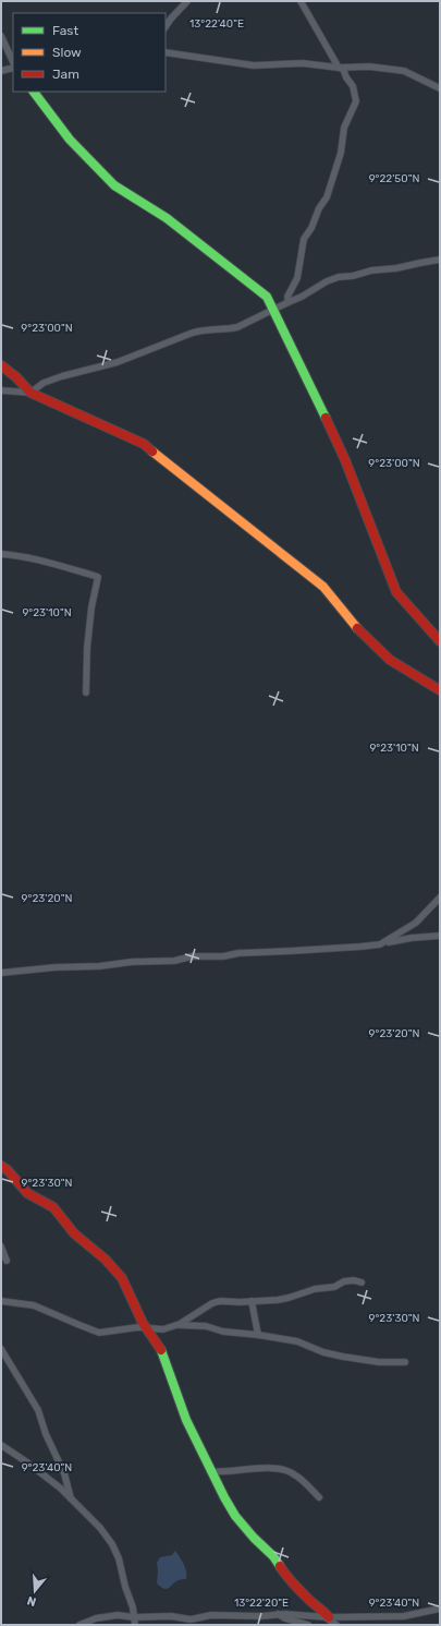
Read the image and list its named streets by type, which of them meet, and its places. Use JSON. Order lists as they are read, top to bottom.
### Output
{
  "legend": ["Fast", "Slow", "Jam"],
  "north": "bottom",
  "coordinates": [
    "13°22'40\"E",
    "9°22'50\"N",
    "9°23'00\"N",
    "9°23'10\"N",
    "9°23'20\"N",
    "9°23'30\"N",
    "9°23'40\"N",
    "13°22'20\"E"
  ]
}
